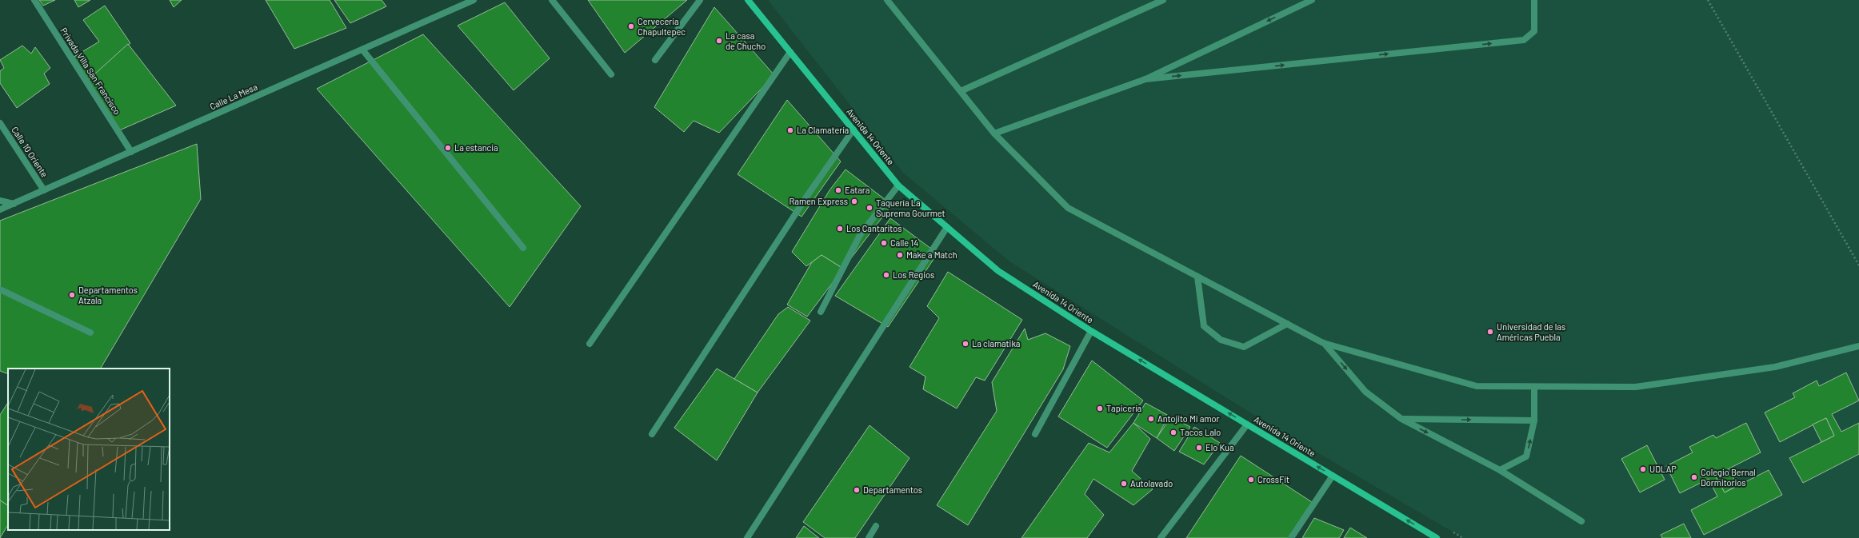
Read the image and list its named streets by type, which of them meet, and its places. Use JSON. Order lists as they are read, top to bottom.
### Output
{
  "streets": {
    "main road": ["Avenida 14 Oriente"],
    "street": ["Privada Villa San Francisco", "Calle La Mesa", "Calle 10 Oriente"]
  },
  "crossings": [
    ["Privada Villa San Francisco", "Calle La Mesa"],
    ["Calle La Mesa", "Calle 10 Oriente"]
  ],
  "one_way": ["Avenida 14 Oriente"],
  "places": [
    "Cerveceria Chapultepec",
    "La casa de Chucho",
    "La Clamatería",
    "La estancia",
    "Eatara",
    "Ramen Express",
    "Taquería La Suprema Gourmet",
    "Los Cantaritos",
    "Calle 14",
    "Make a Match",
    "Los Regios",
    "Departamentos Atzala",
    "Universidad de las Américas Puebla",
    "La clamatika",
    "Tapicería",
    "Antojito Mi amor",
    "Tacos Lalo",
    "Elo Kua",
    "UDLAP",
    "Colegio Bernal Dormitorios",
    "CrossFit",
    "Autolavado",
    "Departamentos"
  ]
}
